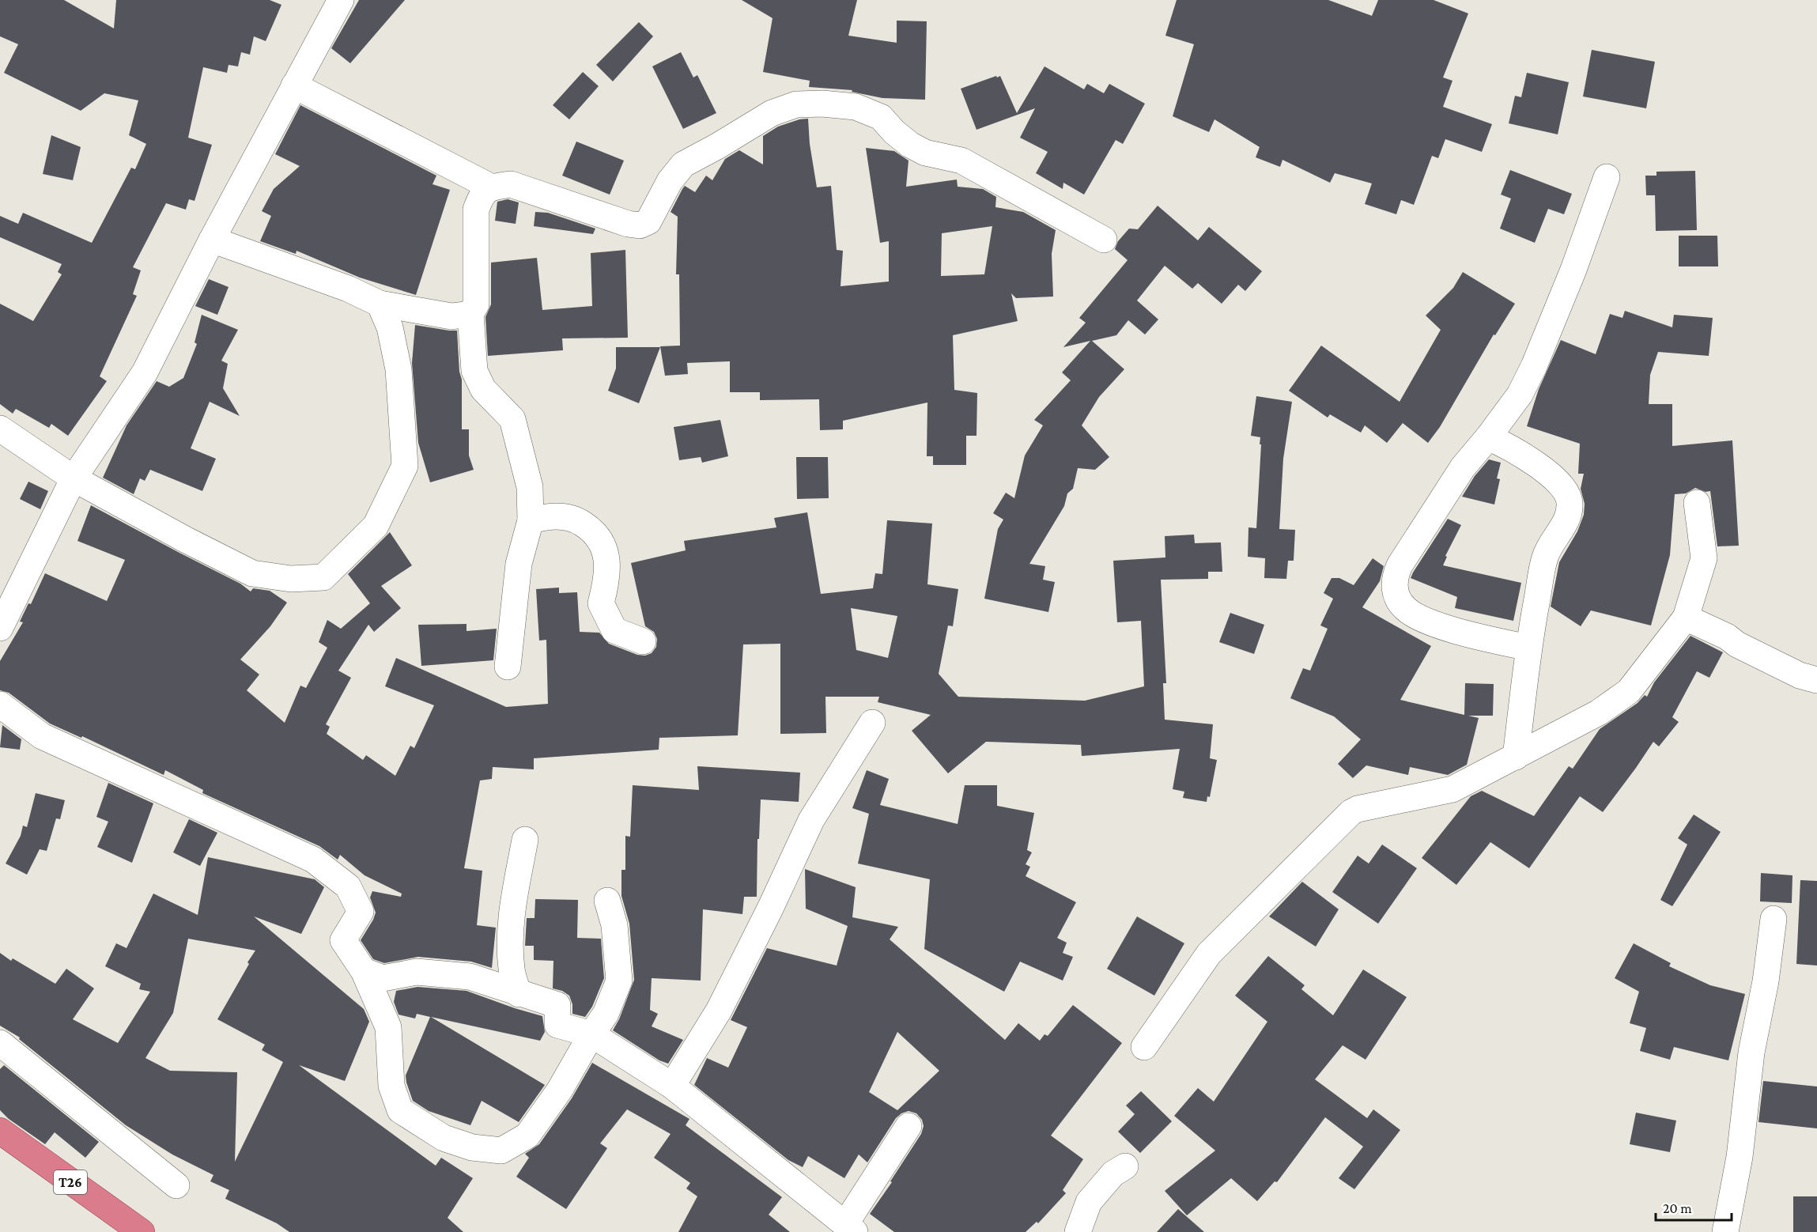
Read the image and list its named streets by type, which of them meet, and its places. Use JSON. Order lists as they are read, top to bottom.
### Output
{
  "streets": {
    "highway": ["T26"]
  },
  "scale_bar": "20 m"
}
